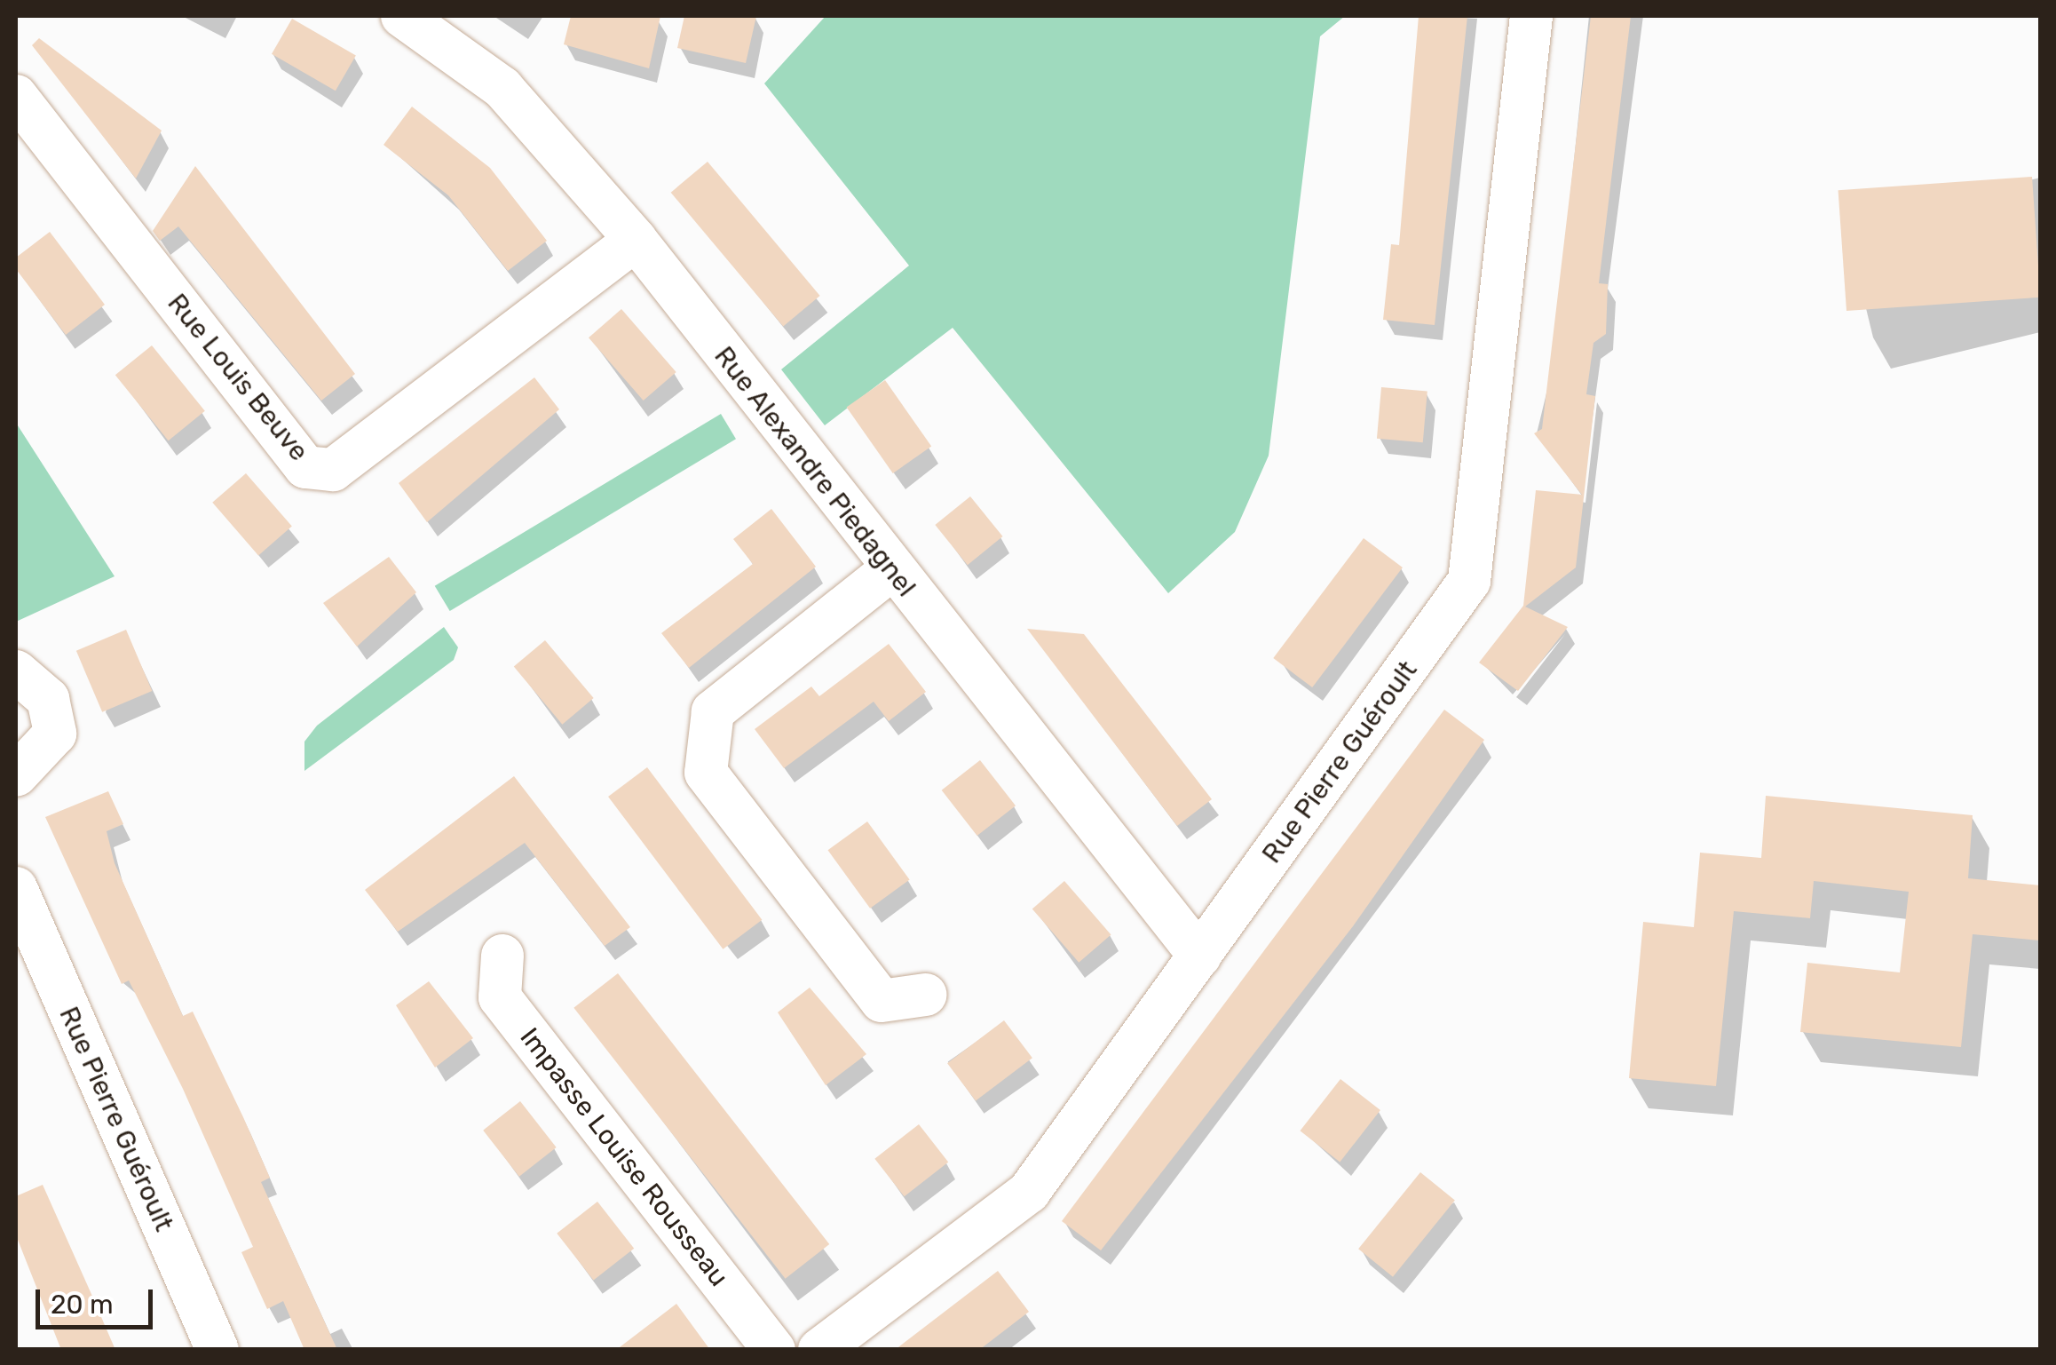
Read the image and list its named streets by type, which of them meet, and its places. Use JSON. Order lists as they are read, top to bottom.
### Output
{
  "streets": {
    "street": [
      "Rue Louis Beuve",
      "Rue Alexandre Piedagnel",
      "Rue Pierre Guéroult",
      "Impasse Louise Rousseau"
    ]
  },
  "crossings": [
    ["Rue Louis Beuve", "Rue Alexandre Piedagnel"],
    ["Rue Alexandre Piedagnel", "Rue Pierre Guéroult"]
  ],
  "scale_bar": "20 m"
}
